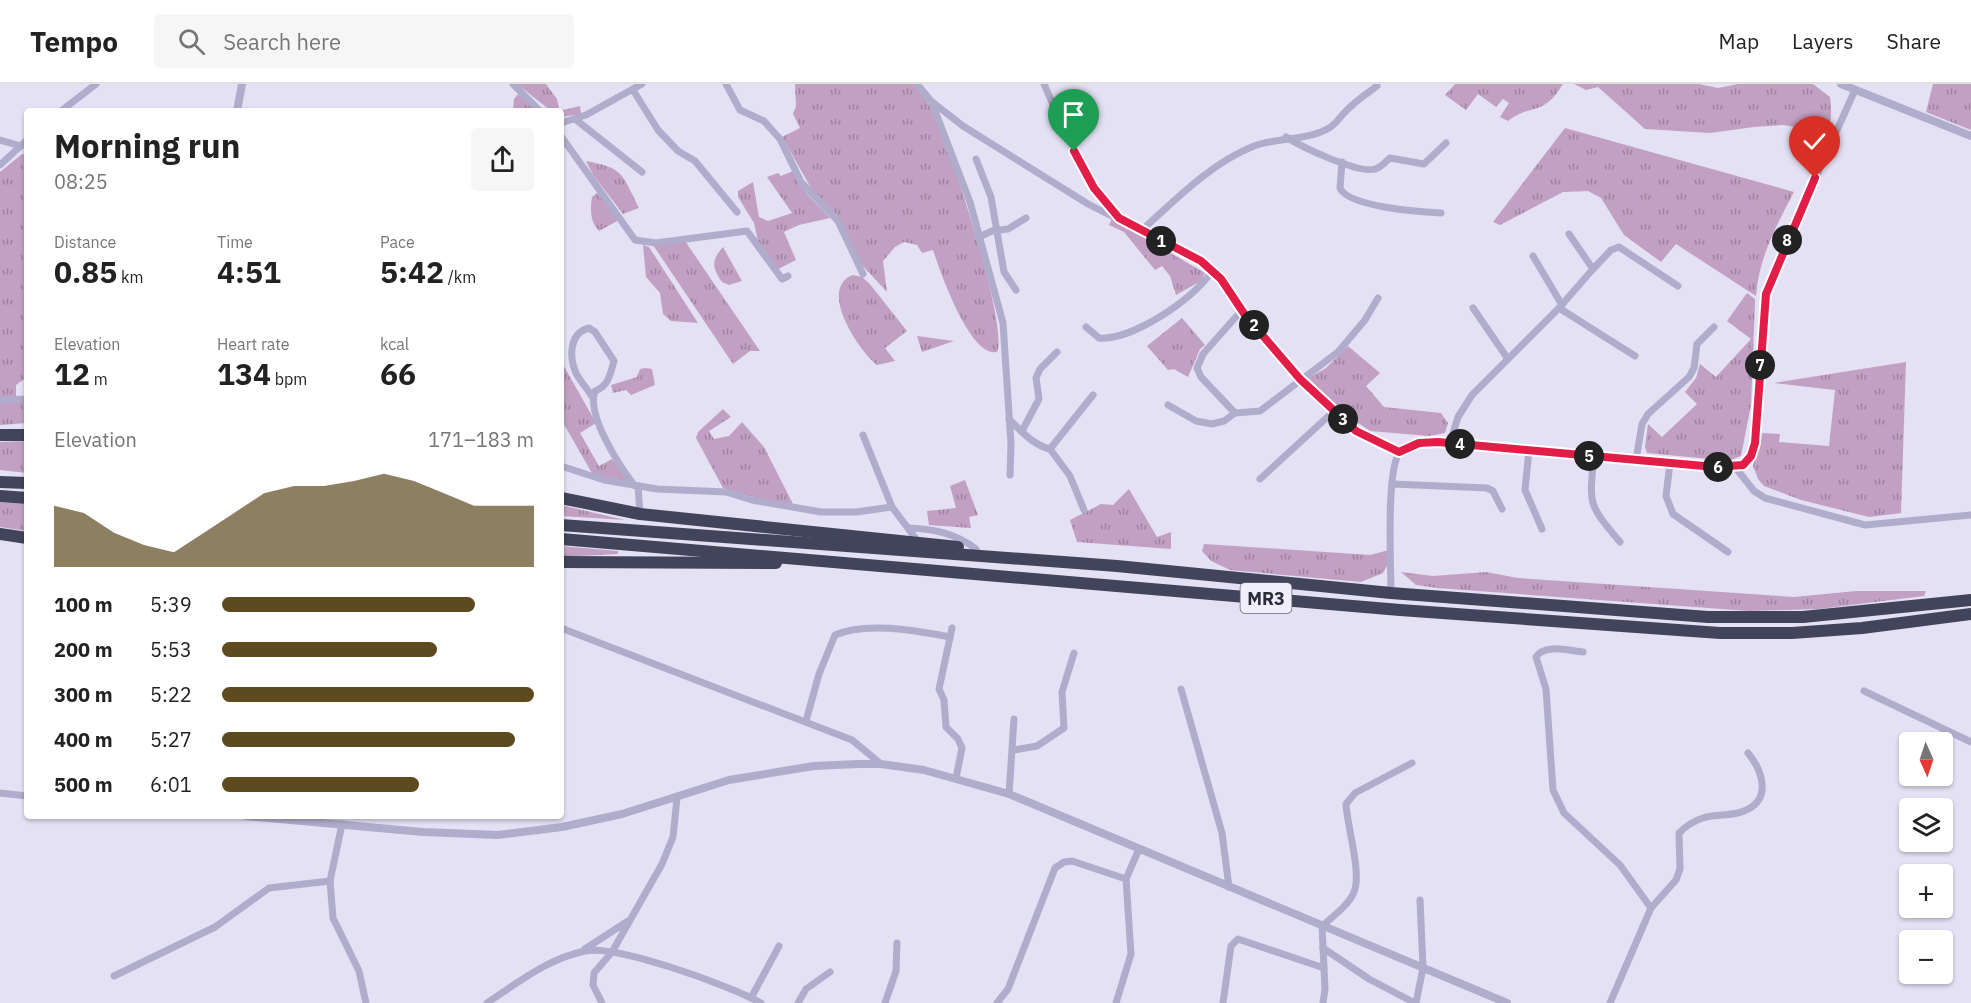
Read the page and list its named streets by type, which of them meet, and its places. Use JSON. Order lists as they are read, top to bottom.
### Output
{
  "streets": {
    "highway": ["MR3"]
  },
  "north": "bottom",
  "page": {
    "header": "Tempo",
    "search": "Search here",
    "nav": ["Map", "Layers", "Share"],
    "heading": ["Morning run", "08:25"],
    "stats": [
      ["Distance", "0.85 km"],
      ["Time", "4:51"],
      ["Pace", "5:42 /km"],
      ["Elevation", "12 m"],
      ["Heart rate", "134 bpm"],
      ["kcal", "66"]
    ],
    "pins": [
      "8",
      "1",
      "2",
      "7",
      "3",
      "4",
      "5",
      "6"
    ],
    "chart": ["Elevation", "171–183 m"],
    "list": [
      {
        "name": "100 m",
        "note": "5:39"
      },
      {
        "name": "200 m",
        "note": "5:53"
      },
      {
        "name": "300 m",
        "note": "5:22"
      },
      {
        "name": "400 m",
        "note": "5:27"
      },
      {
        "name": "500 m",
        "note": "6:01"
      }
    ],
    "map_buttons": ["+", "−"]
  }
}
